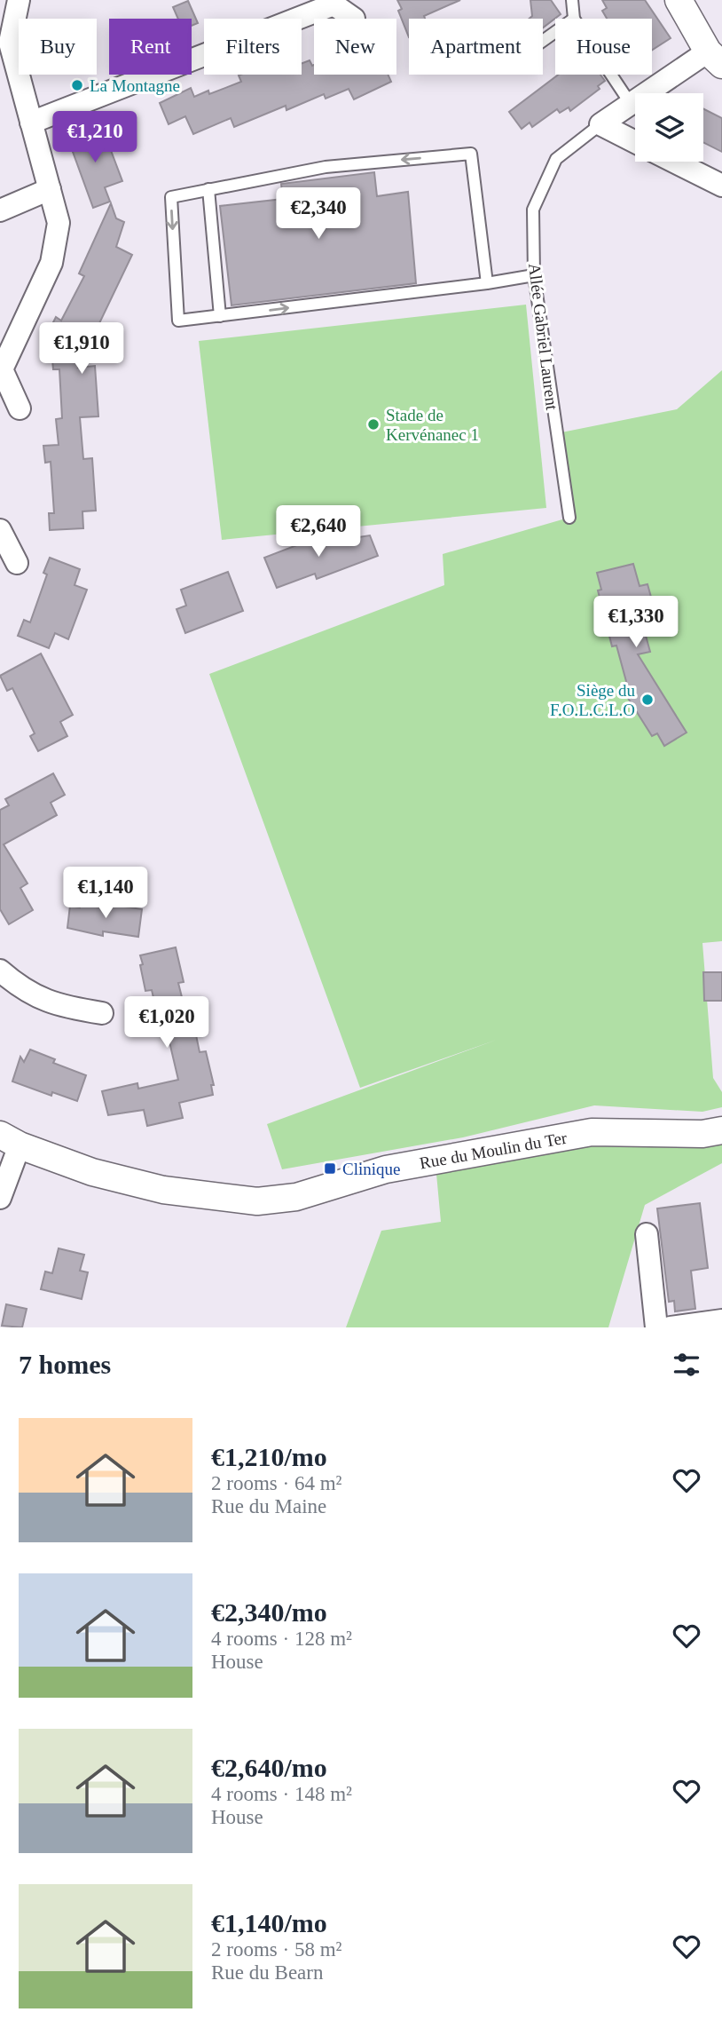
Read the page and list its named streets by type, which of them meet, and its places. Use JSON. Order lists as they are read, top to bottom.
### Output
{
  "streets": {
    "street": ["Allée Gabriel Laurent", "Rue du Moulin du Ter"]
  },
  "places": {
    "other": ["La Montagne", "Stade de Kervénanec 1", "Siège du F.O.L.C.L.O"],
    "transit": ["Clinique"]
  },
  "page": {
    "chip": [
      "Buy",
      "Rent",
      "Filters",
      "New",
      "Apartment",
      "House"
    ],
    "price": [
      "€1,210",
      "€2,340",
      "€1,910",
      "€2,640",
      "€1,330",
      "€1,140",
      "€1,020"
    ],
    "heading": "7 homes",
    "list": [
      {
        "name": "€1,210/mo",
        "note": "2 rooms · 64 m² · Rue du Maine"
      },
      {
        "name": "€2,340/mo",
        "note": "4 rooms · 128 m² · House"
      },
      {
        "name": "€2,640/mo",
        "note": "4 rooms · 148 m² · House"
      },
      {
        "name": "€1,140/mo",
        "note": "2 rooms · 58 m² · Rue du Bearn"
      }
    ]
  }
}
